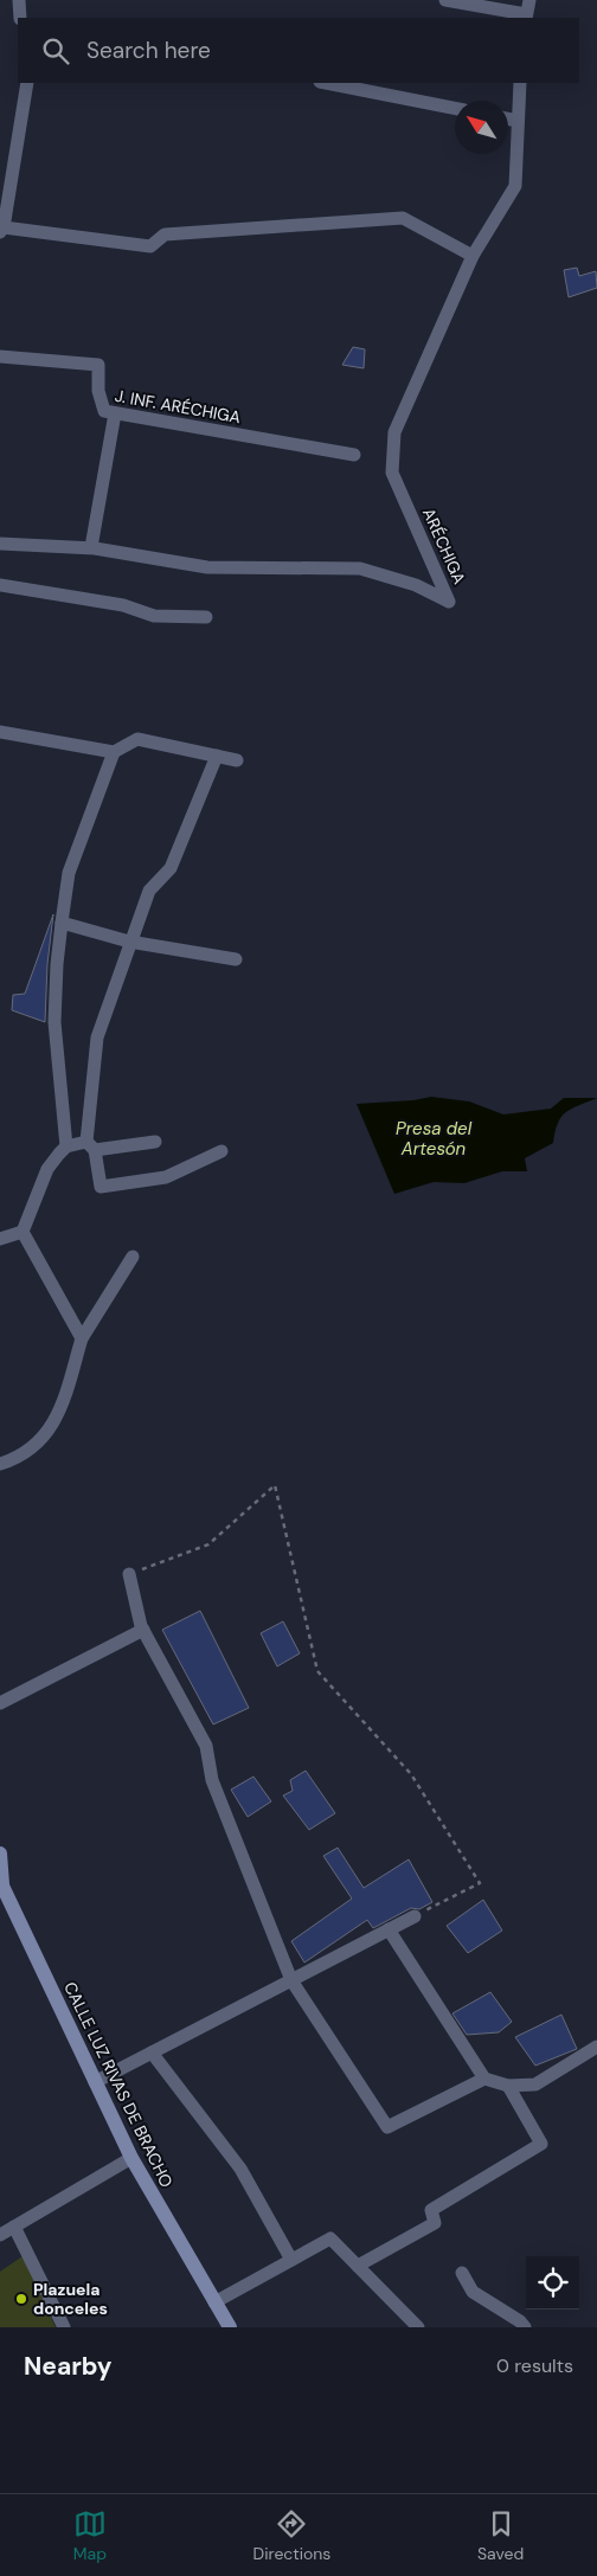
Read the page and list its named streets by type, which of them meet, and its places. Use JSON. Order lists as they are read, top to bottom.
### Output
{
  "streets": {
    "main road": ["CALLE LUZ RIVAS DE BRACHO"],
    "street": ["J. INF. ARÉCHIGA", "ARÉCHIGA"]
  },
  "water": ["Presa del Artesón"],
  "places": ["Plazuela donceles"],
  "north": "top left",
  "page": {
    "search": "Search here",
    "heading": ["Nearby", "0 results"],
    "nav": ["Map", "Directions", "Saved"]
  }
}
